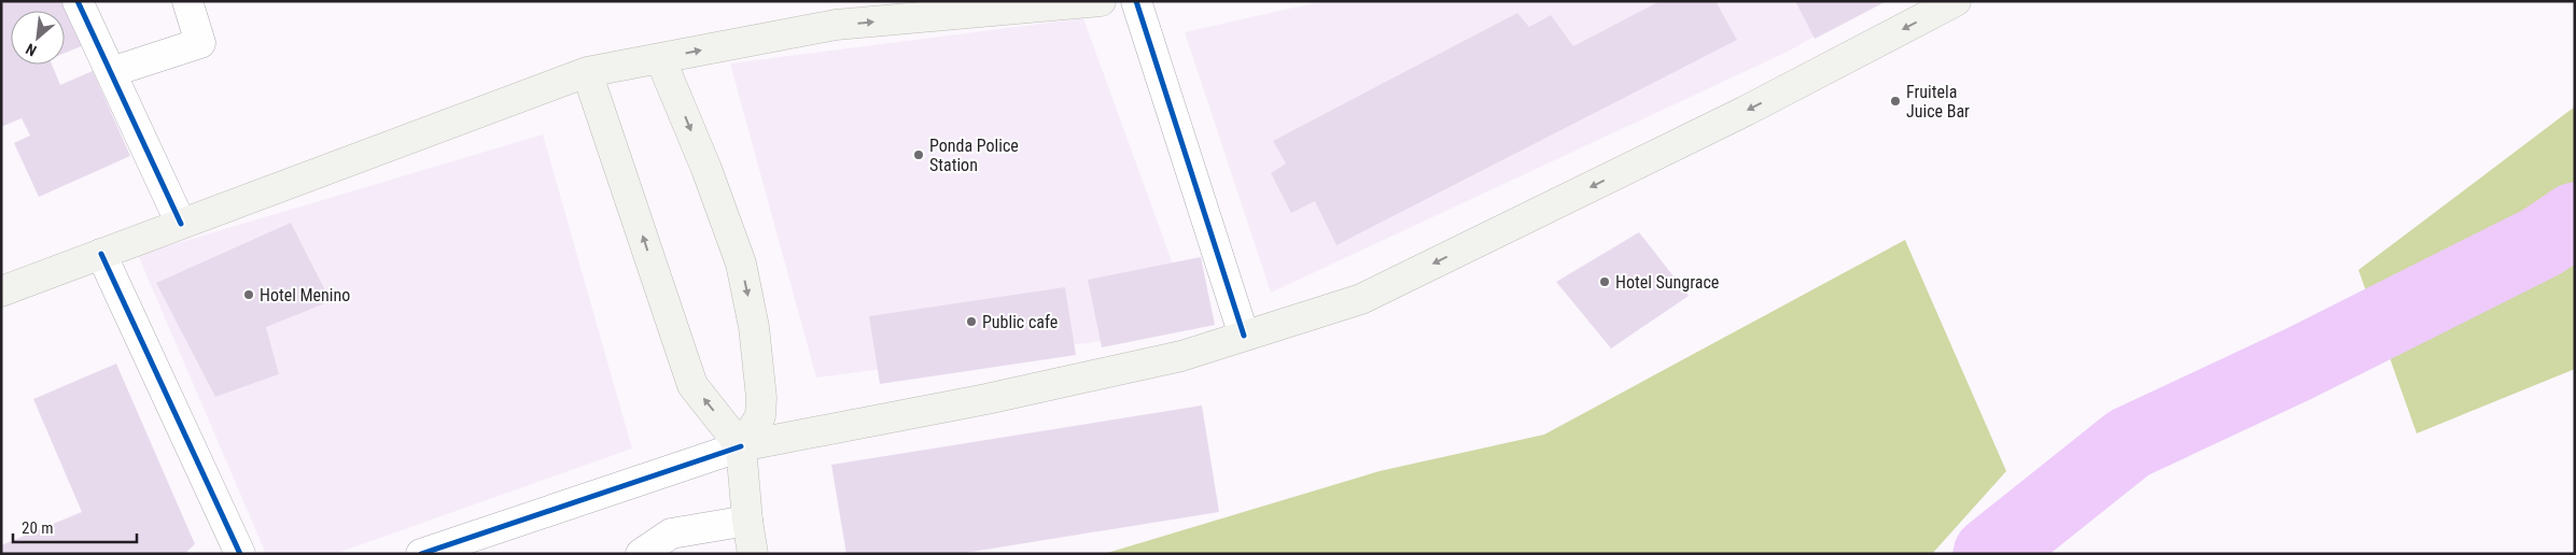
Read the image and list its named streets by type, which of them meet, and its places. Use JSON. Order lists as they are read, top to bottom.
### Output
{
  "places": [
    "Fruitela Juice Bar",
    "Ponda Police Station",
    "Hotel Sungrace",
    "Hotel Menino",
    "Public cafe"
  ],
  "scale_bar": "20 m",
  "north": "bottom left"
}
